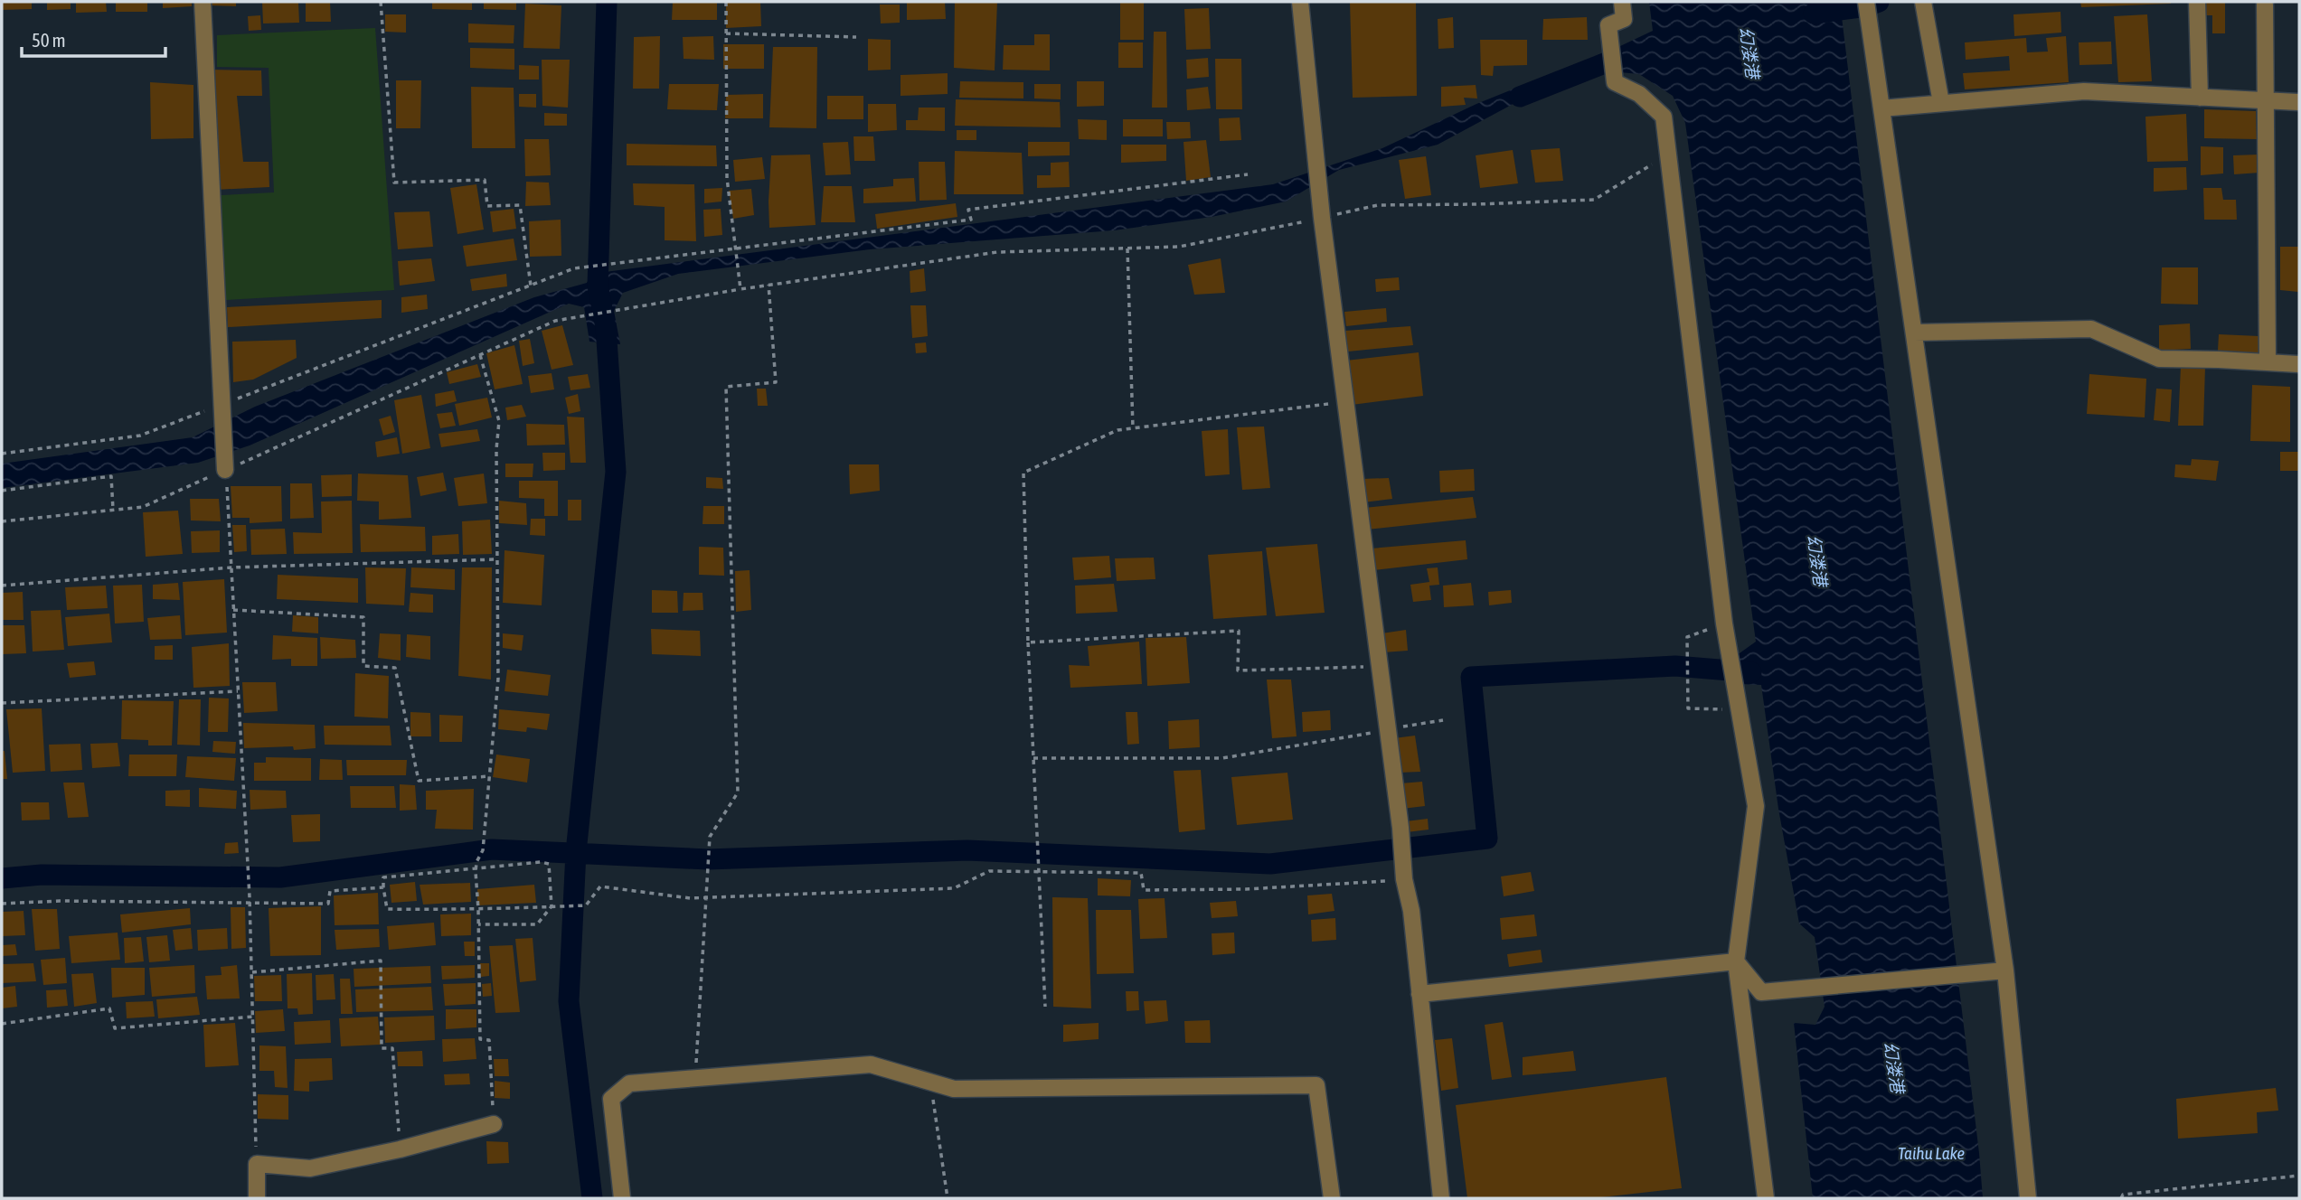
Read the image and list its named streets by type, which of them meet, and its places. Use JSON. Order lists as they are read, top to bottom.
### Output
{
  "water": ["幻溇港", "Taihu Lake"],
  "scale_bar": "50 m"
}
